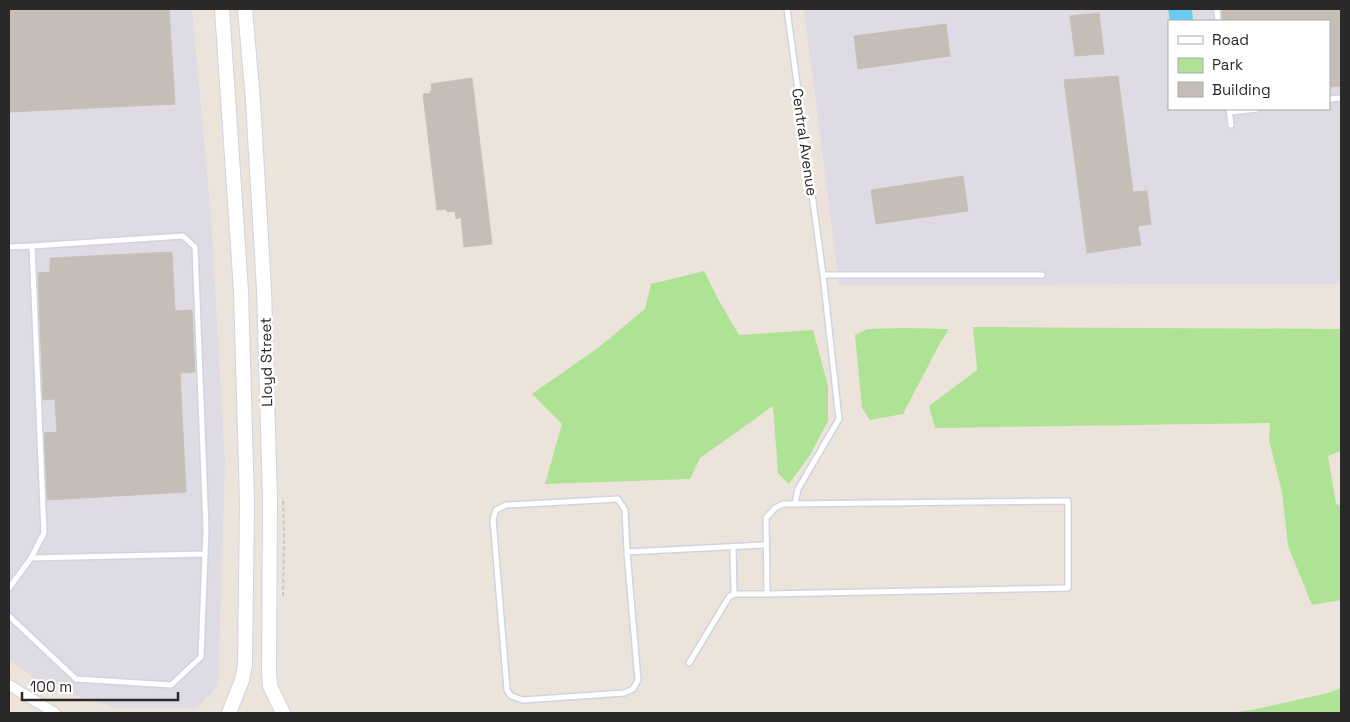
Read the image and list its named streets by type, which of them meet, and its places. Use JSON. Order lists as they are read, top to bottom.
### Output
{
  "streets": {
    "main road": ["Lloyd Street"],
    "lane": ["Central Avenue"]
  },
  "legend": ["Road", "Park", "Building"],
  "scale_bar": "100 m"
}
